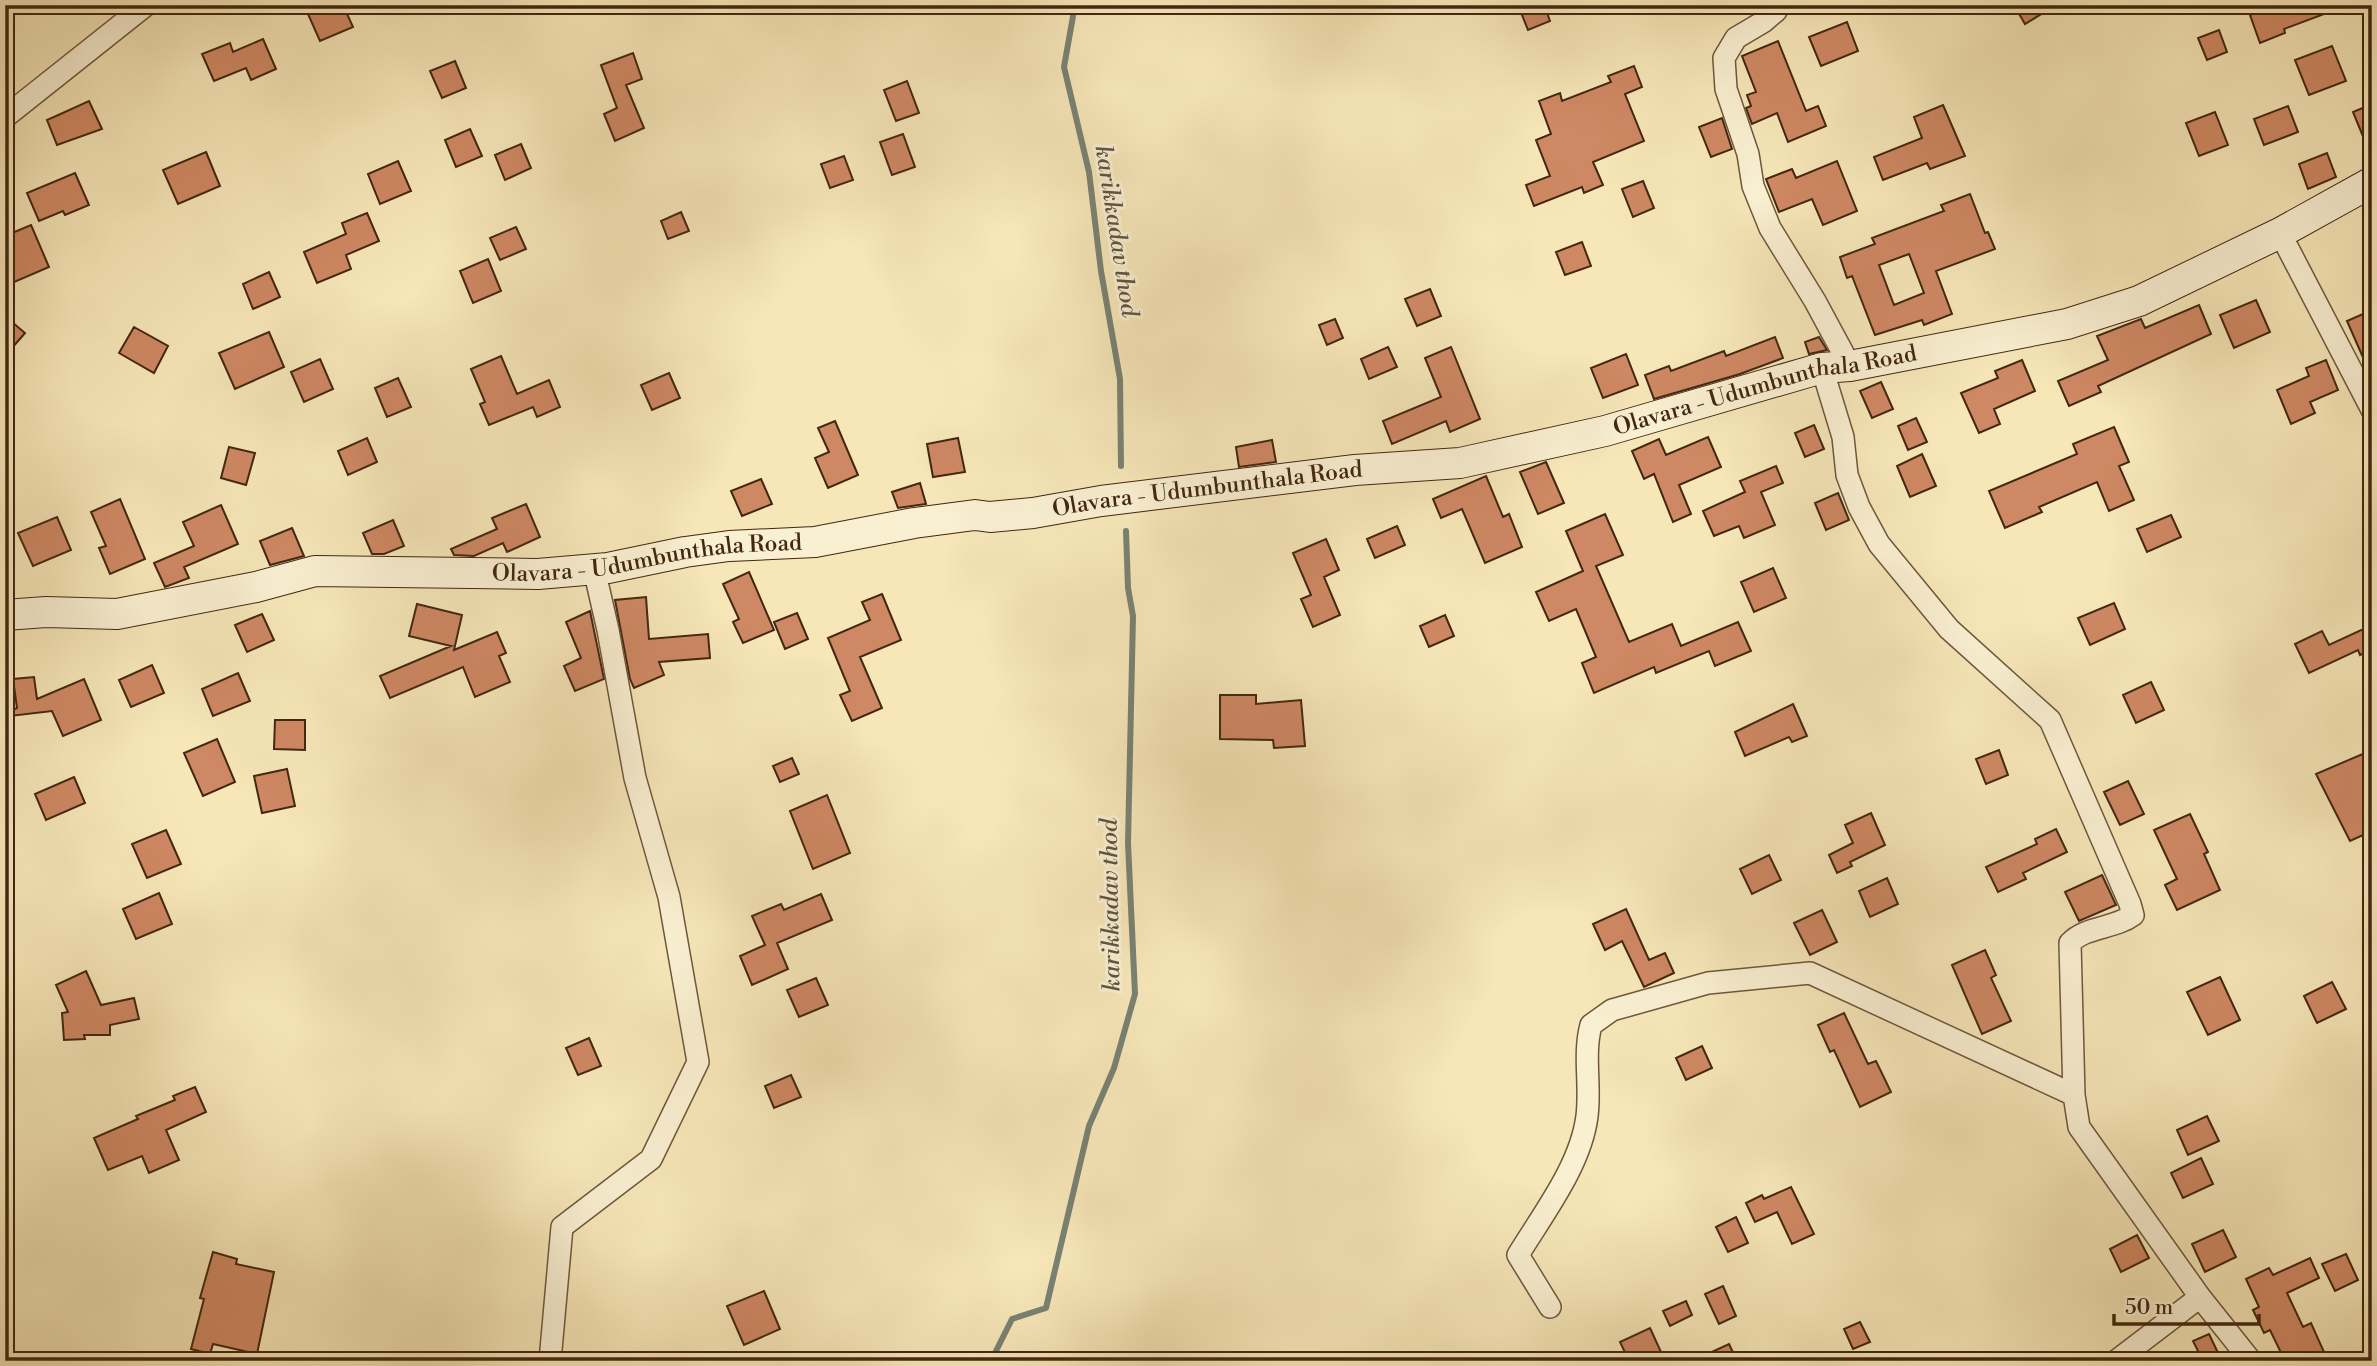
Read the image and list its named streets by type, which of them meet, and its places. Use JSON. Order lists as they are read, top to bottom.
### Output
{
  "streets": {
    "main road": ["Olavara - Udumbunthala Road"]
  },
  "water": ["karikkadav thod"],
  "scale_bar": "50 m"
}
